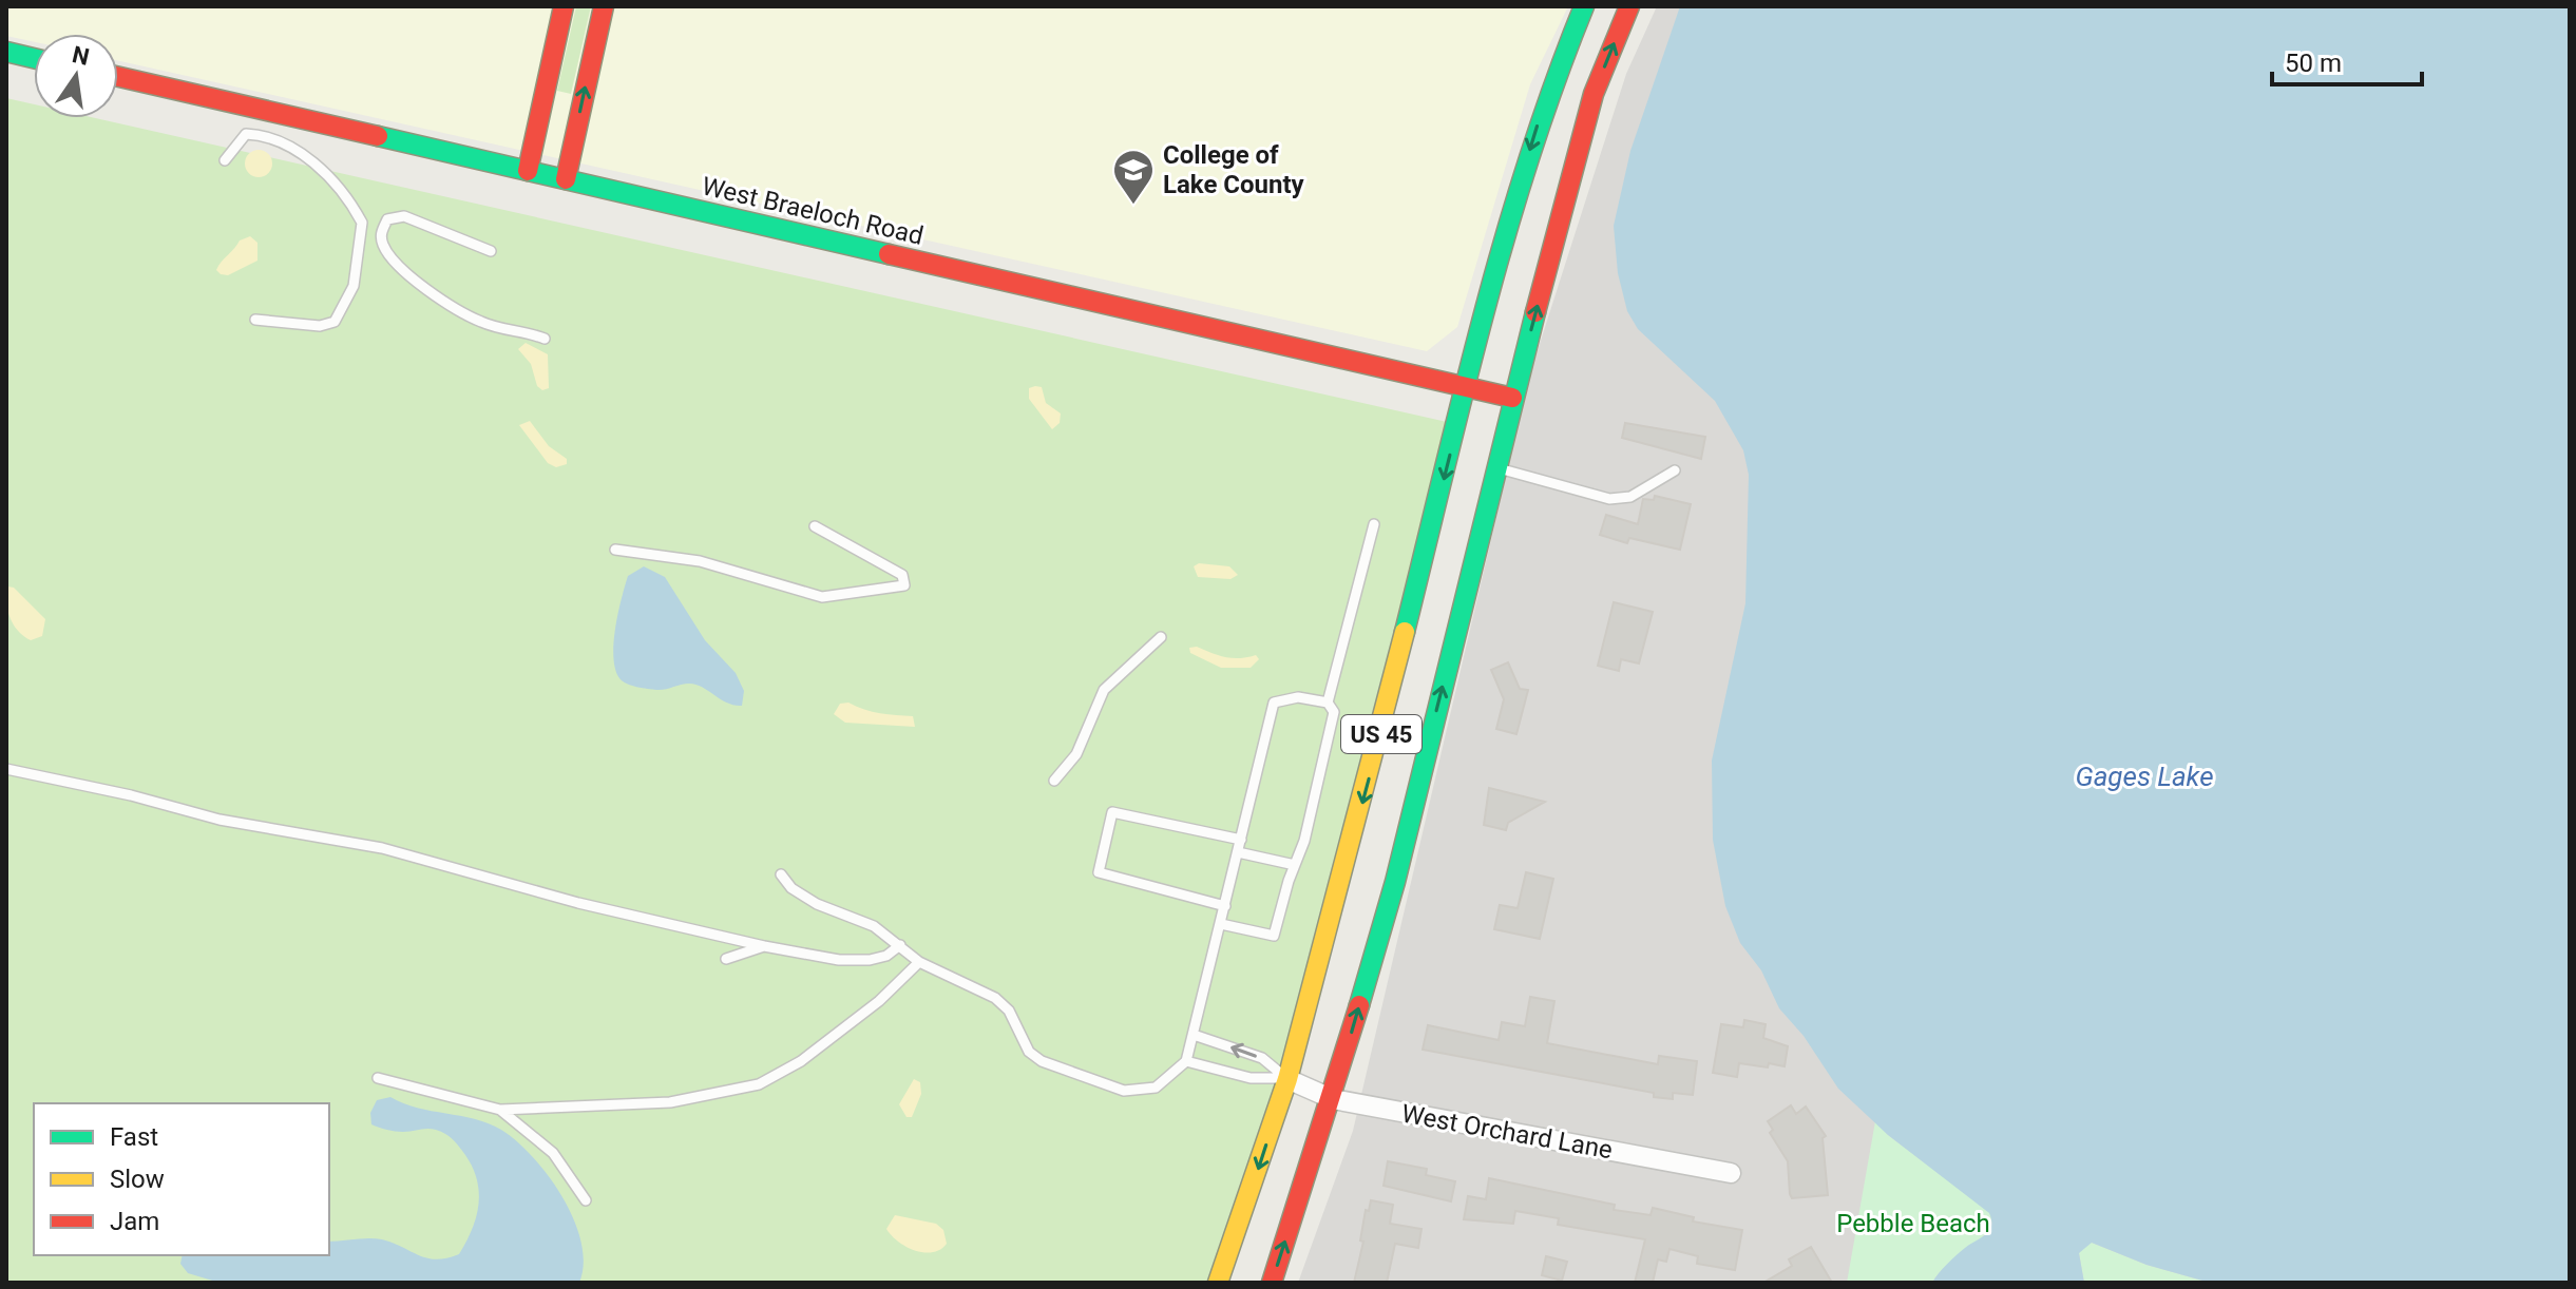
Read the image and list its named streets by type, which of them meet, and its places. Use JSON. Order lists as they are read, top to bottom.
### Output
{
  "streets": {
    "main road": ["West Braeloch Road", "US 45"],
    "street": ["West Orchard Lane"]
  },
  "crossings": [
    ["West Braeloch Road", "US 45"],
    ["US 45", "West Orchard Lane"]
  ],
  "water": ["Gages Lake"],
  "parks": ["Pebble Beach"],
  "places": {
    "school or university": ["College of Lake County"]
  },
  "legend": ["Fast", "Slow", "Jam"],
  "scale_bar": "50 m",
  "north": "top"
}
